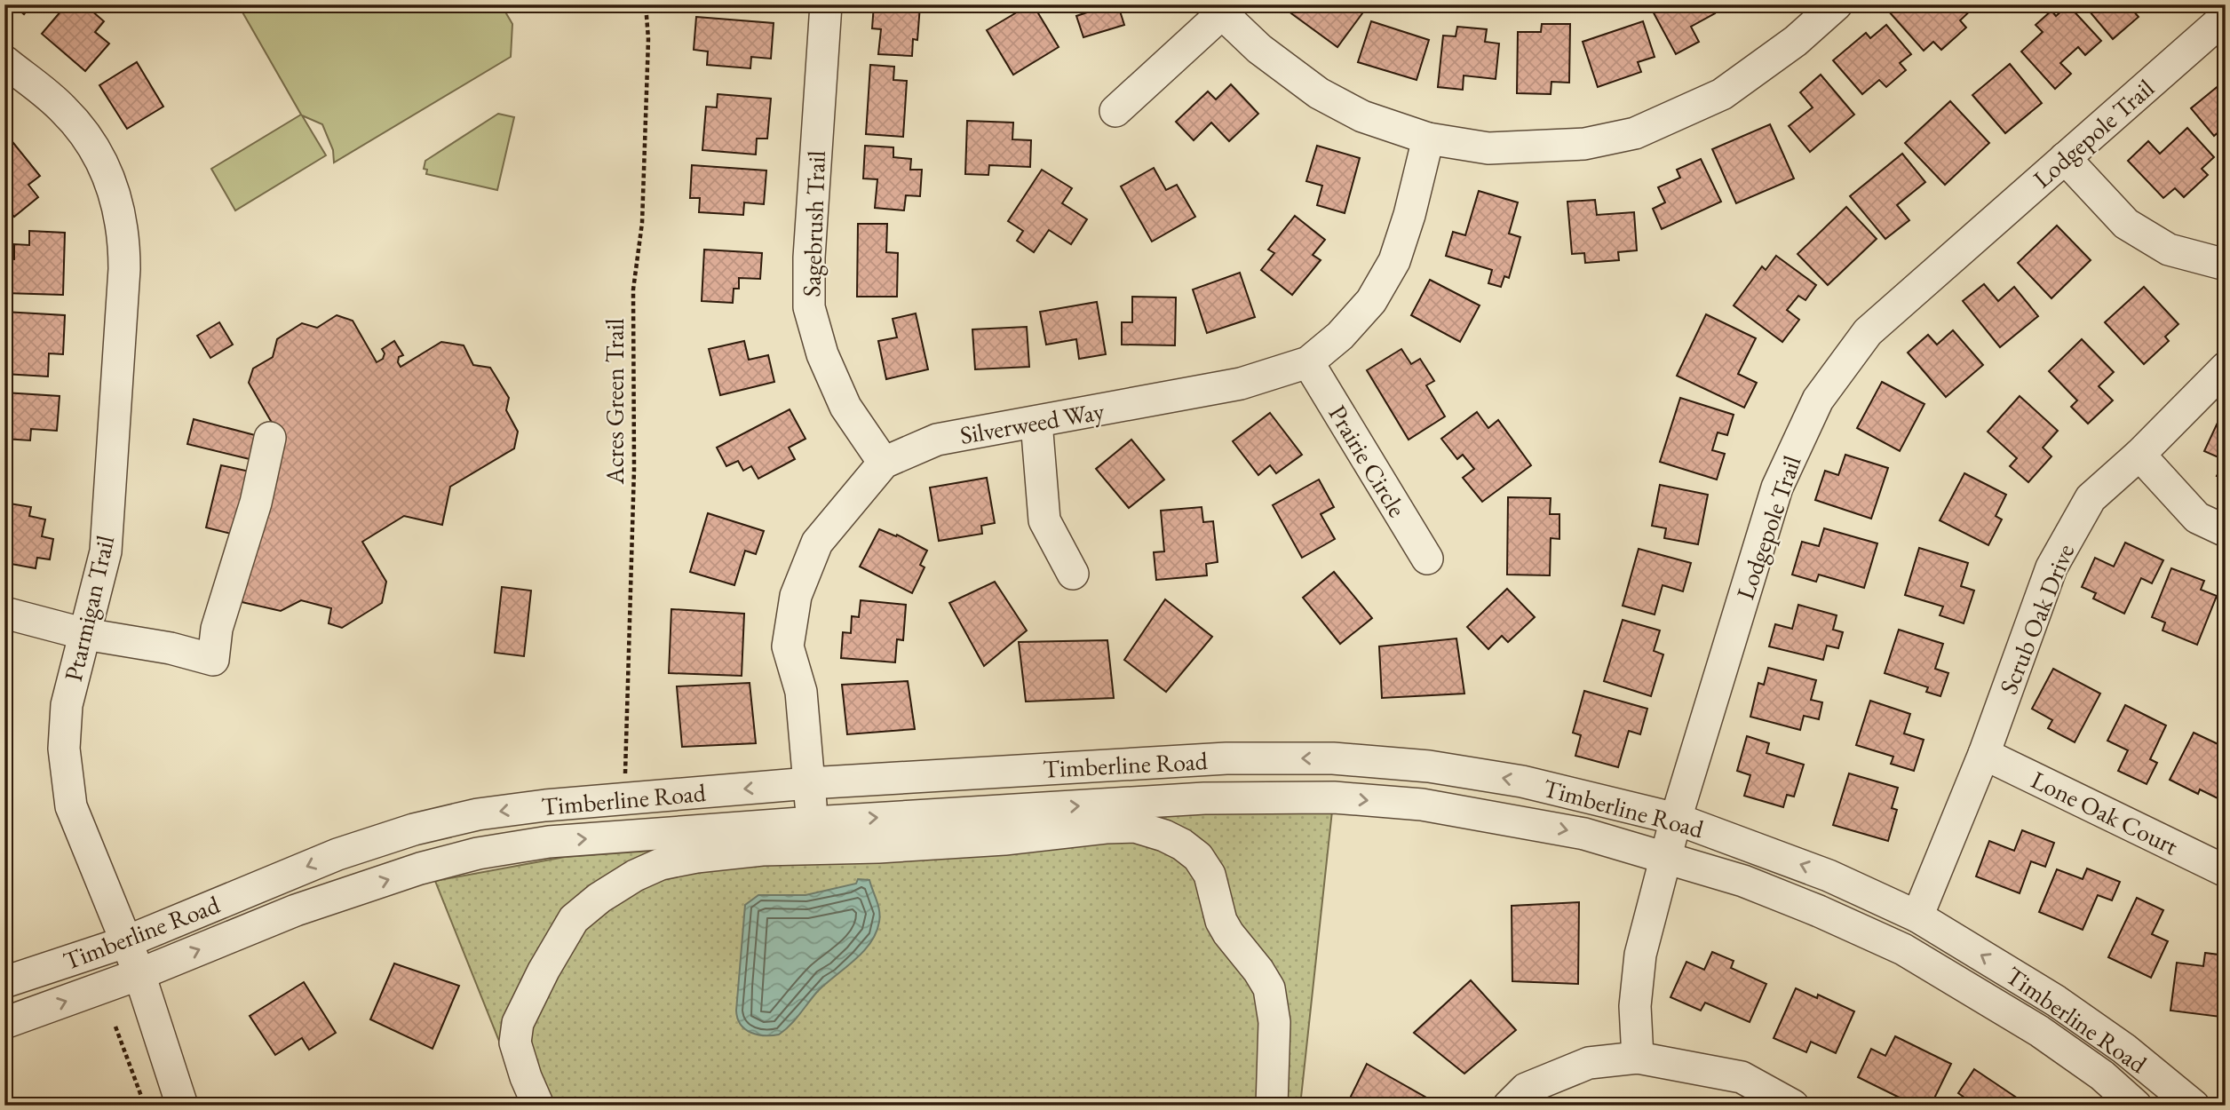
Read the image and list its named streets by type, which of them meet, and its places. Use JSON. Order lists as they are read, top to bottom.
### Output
{
  "streets": {
    "street": [
      "Lodgepole Trail",
      "Sagebrush Trail",
      "Silverweed Way",
      "Prairie Circle",
      "Ptarmigan Trail",
      "Scrub Oak Drive",
      "Timberline Road",
      "Lone Oak Court"
    ],
    "path": ["Acres Green Trail"]
  },
  "crossings": [
    ["Lodgepole Trail", "Timberline Road"],
    ["Sagebrush Trail", "Silverweed Way"],
    ["Acres Green Trail", "Timberline Road"],
    ["Silverweed Way", "Prairie Circle"],
    ["Silverweed Way", "Timberline Road"],
    ["Ptarmigan Trail", "Timberline Road"],
    ["Scrub Oak Drive", "Timberline Road"],
    ["Scrub Oak Drive", "Lone Oak Court"]
  ]
}
